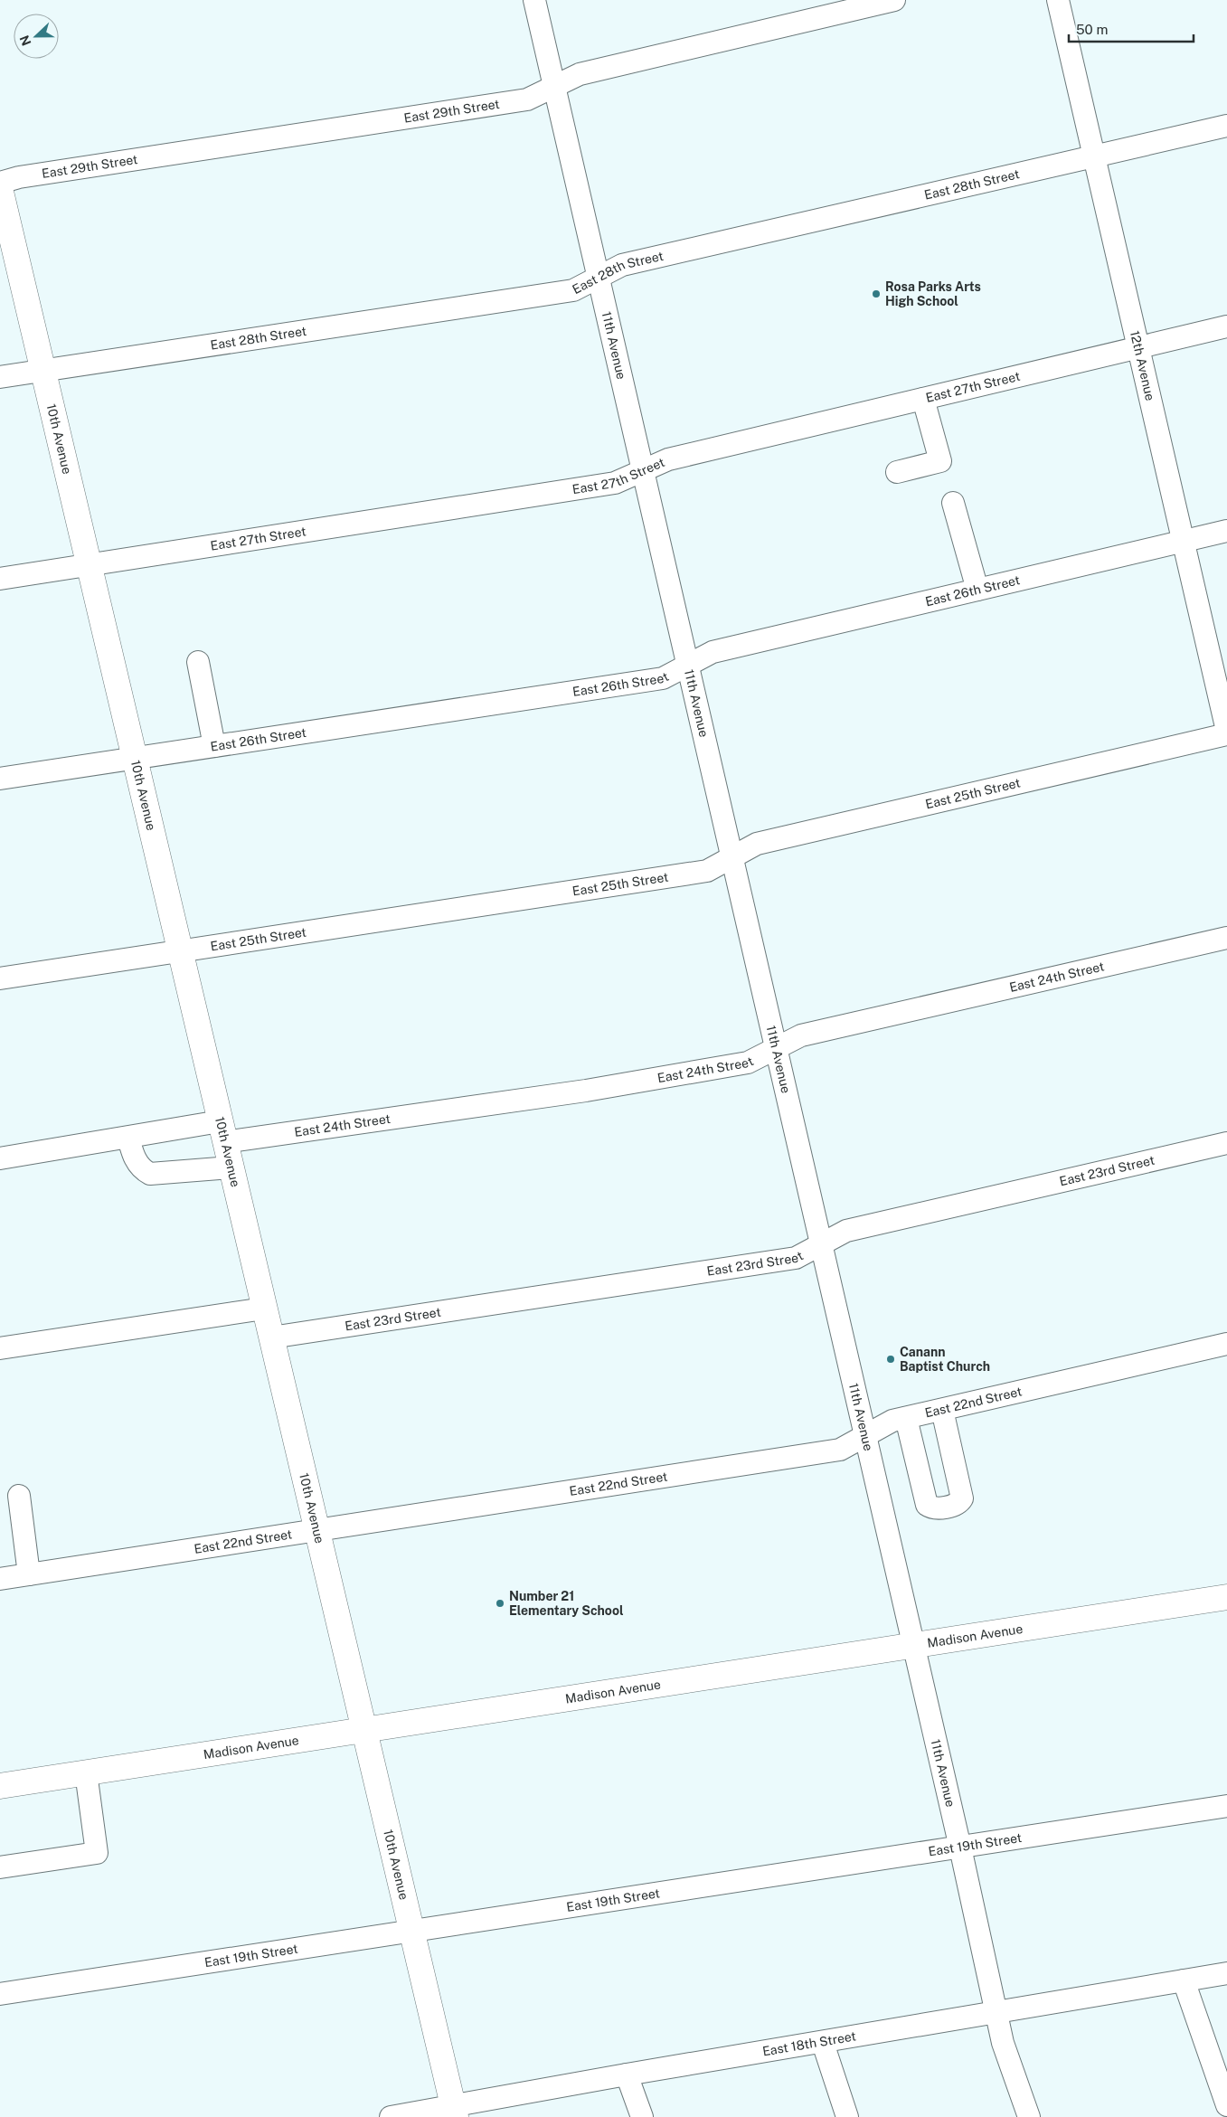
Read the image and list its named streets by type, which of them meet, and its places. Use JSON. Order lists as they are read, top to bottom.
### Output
{
  "streets": {
    "main road": ["10th Avenue", "Madison Avenue"],
    "street": [
      "East 29th Street",
      "East 28th Street",
      "11th Avenue",
      "12th Avenue",
      "East 27th Street",
      "East 26th Street",
      "East 25th Street",
      "East 24th Street",
      "East 23rd Street",
      "East 22nd Street",
      "East 19th Street",
      "East 18th Street"
    ]
  },
  "crossings": [
    ["East 29th Street", "11th Avenue"],
    ["East 28th Street", "11th Avenue"],
    ["East 28th Street", "12th Avenue"],
    ["East 28th Street", "10th Avenue"],
    ["11th Avenue", "East 27th Street"],
    ["11th Avenue", "East 26th Street"],
    ["11th Avenue", "East 25th Street"],
    ["11th Avenue", "East 24th Street"],
    ["11th Avenue", "East 23rd Street"],
    ["11th Avenue", "East 22nd Street"],
    ["11th Avenue", "Madison Avenue"],
    ["11th Avenue", "East 19th Street"],
    ["11th Avenue", "East 18th Street"],
    ["12th Avenue", "East 27th Street"],
    ["12th Avenue", "East 26th Street"],
    ["East 27th Street", "10th Avenue"],
    ["10th Avenue", "East 26th Street"],
    ["10th Avenue", "East 25th Street"],
    ["10th Avenue", "East 24th Street"],
    ["10th Avenue", "East 23rd Street"],
    ["10th Avenue", "East 22nd Street"],
    ["10th Avenue", "Madison Avenue"],
    ["10th Avenue", "East 19th Street"],
    ["10th Avenue", "East 18th Street"]
  ],
  "places": ["Rosa Parks Arts High School", "Canann Baptist Church", "Number 21 Elementary School"],
  "scale_bar": "50 m",
  "north": "left"
}
